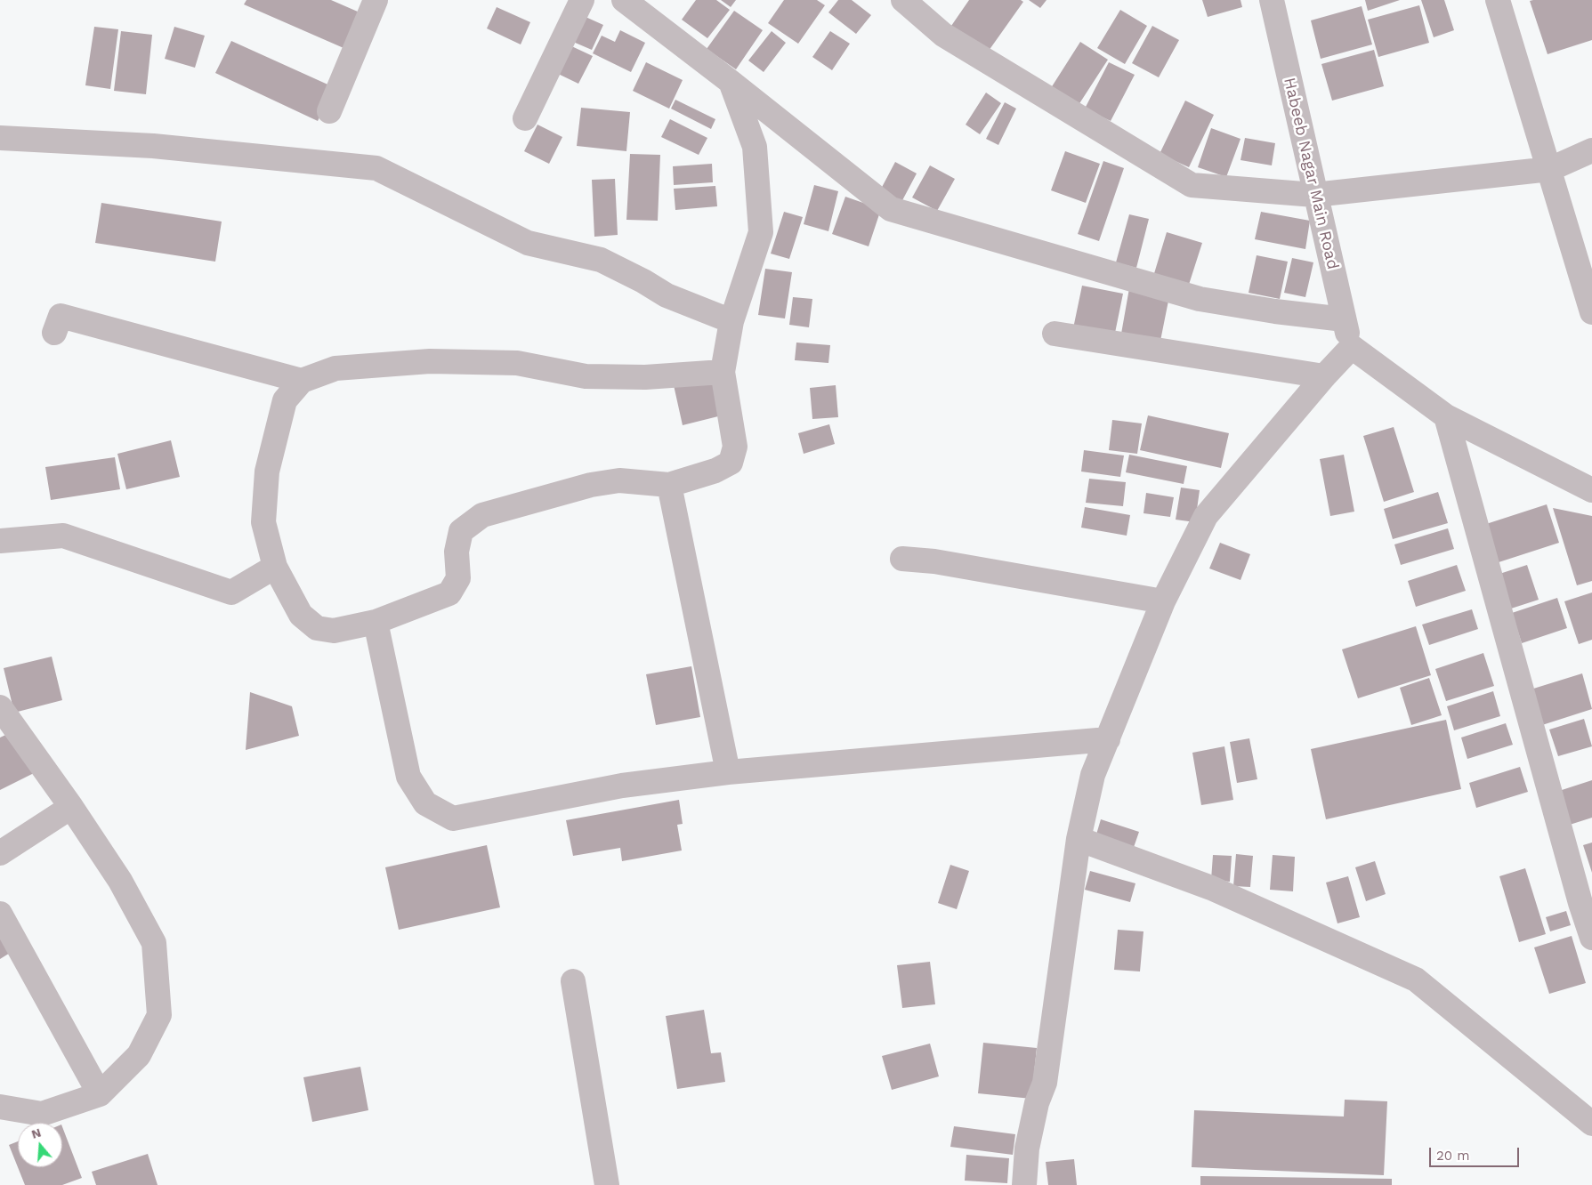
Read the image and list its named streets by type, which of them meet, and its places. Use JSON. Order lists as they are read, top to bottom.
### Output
{
  "streets": {
    "street": ["Habeeb Nagar Main Road"]
  },
  "scale_bar": "20 m",
  "north": "top"
}
